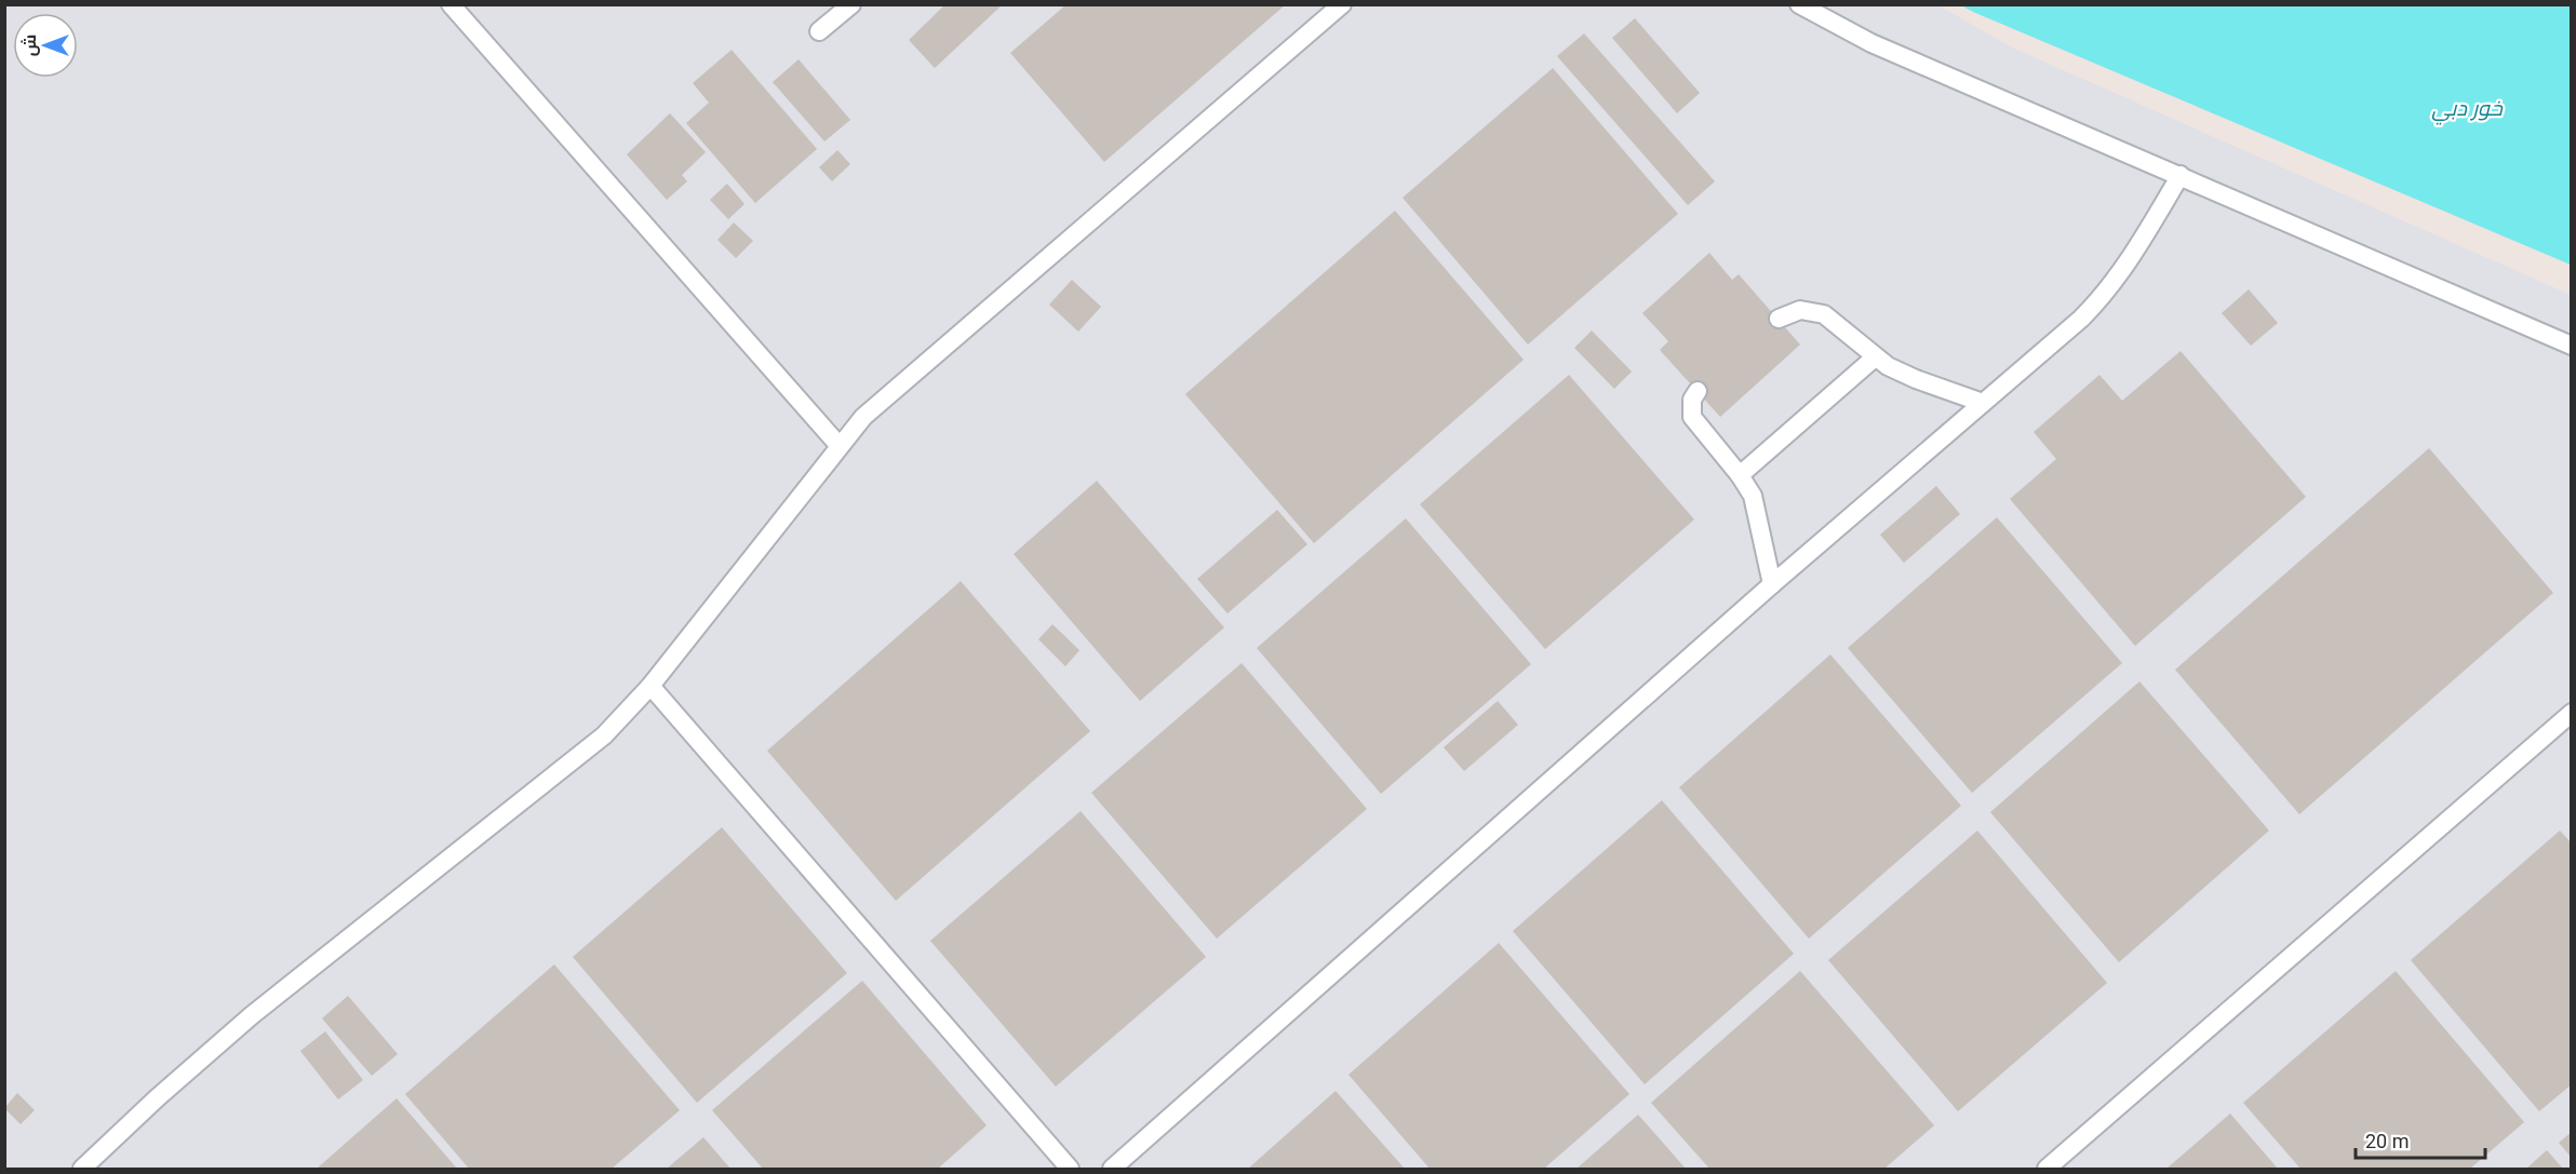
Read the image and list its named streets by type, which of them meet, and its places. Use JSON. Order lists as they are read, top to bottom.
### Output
{
  "water": ["خور دبي"],
  "scale_bar": "20 m",
  "north": "left"
}
